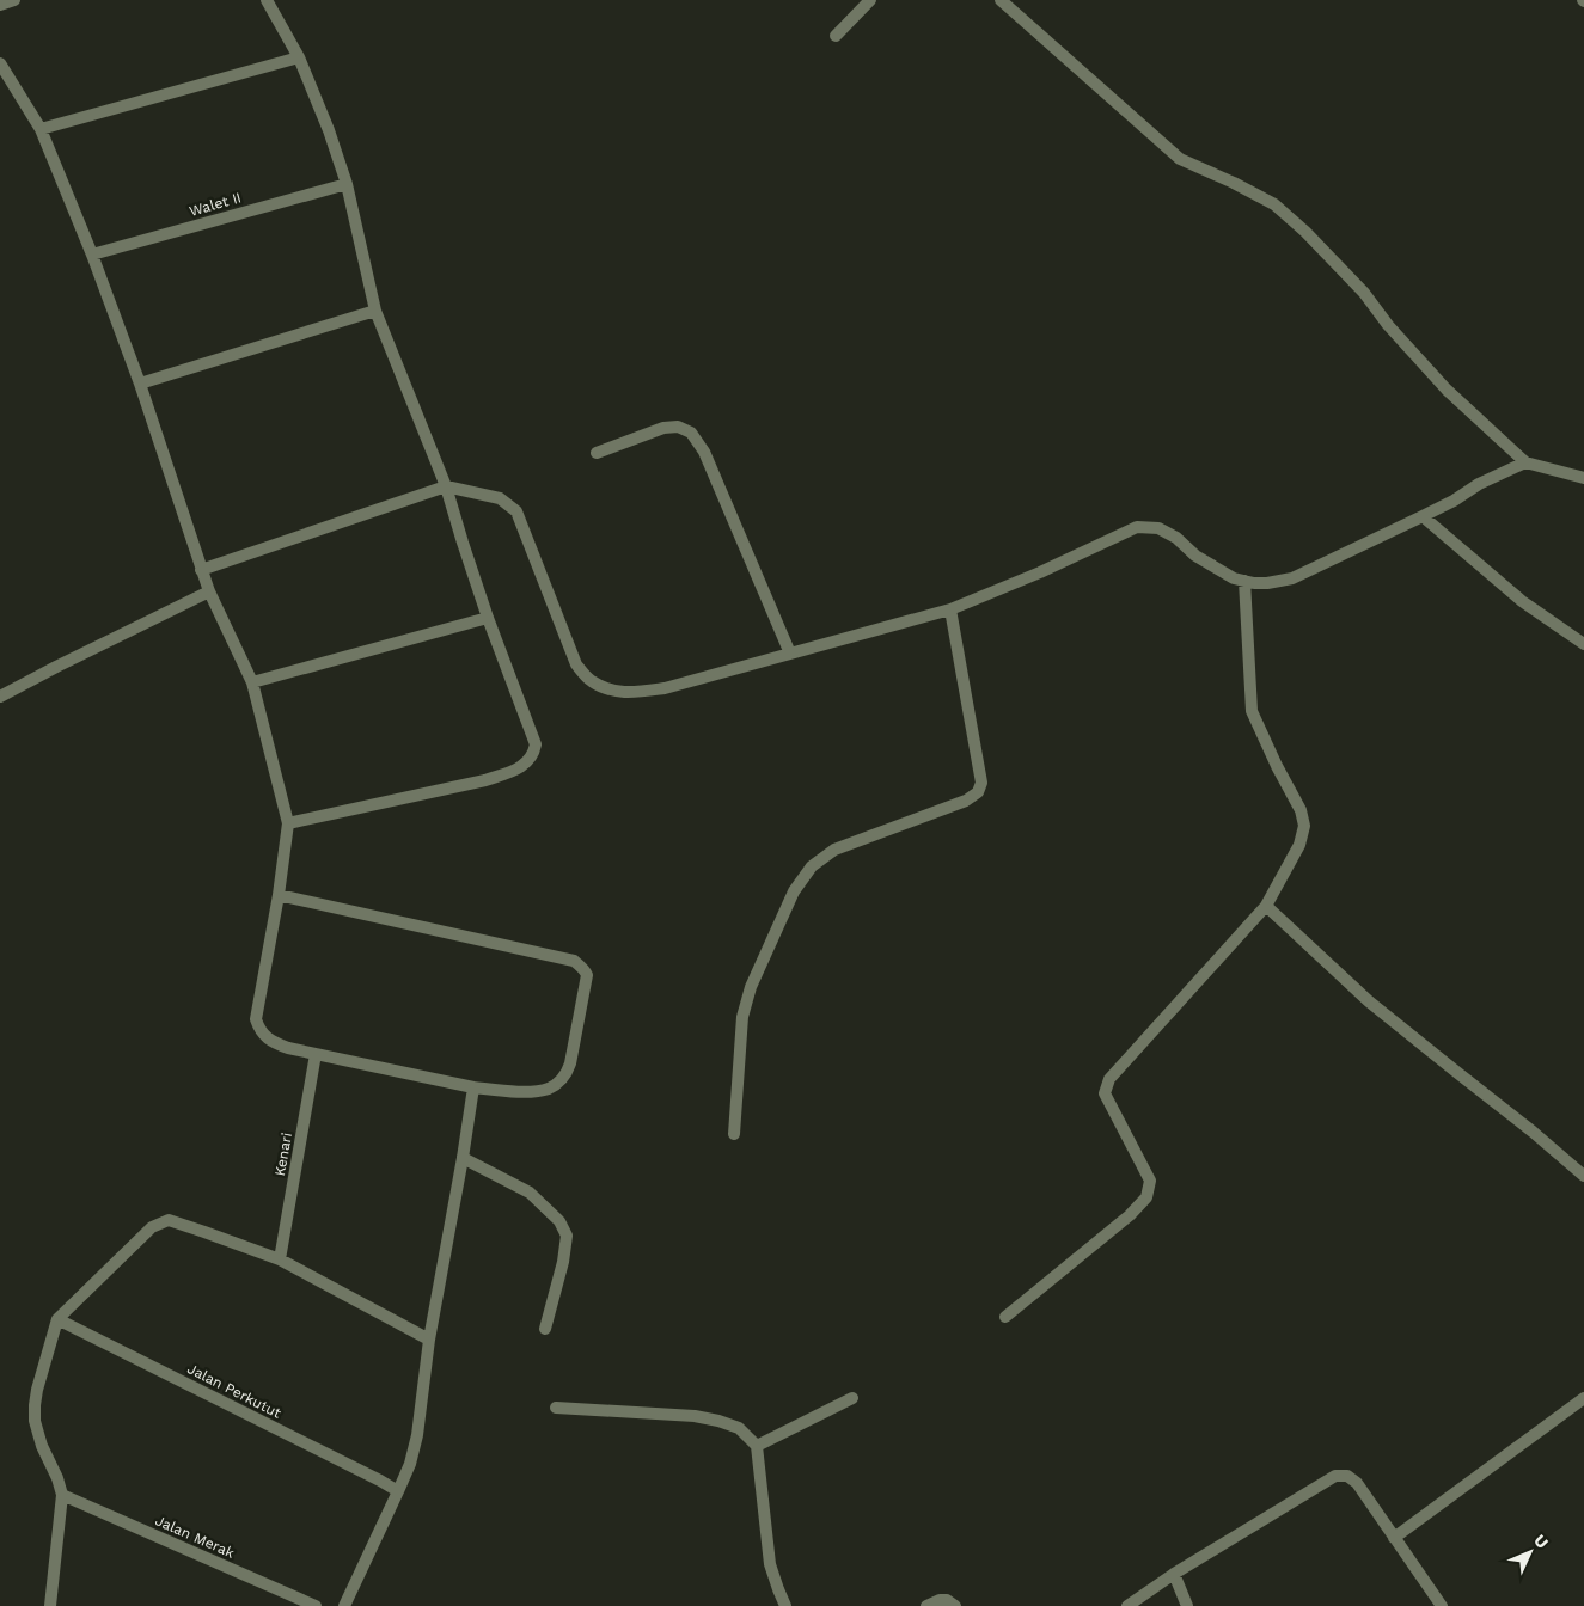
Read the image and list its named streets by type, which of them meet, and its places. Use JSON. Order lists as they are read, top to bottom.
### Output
{
  "streets": {
    "street": [
      "Walet II",
      "Kenari",
      "Jalan Perkutut",
      "Jalan Merak"
    ]
  },
  "north": "top right"
}
